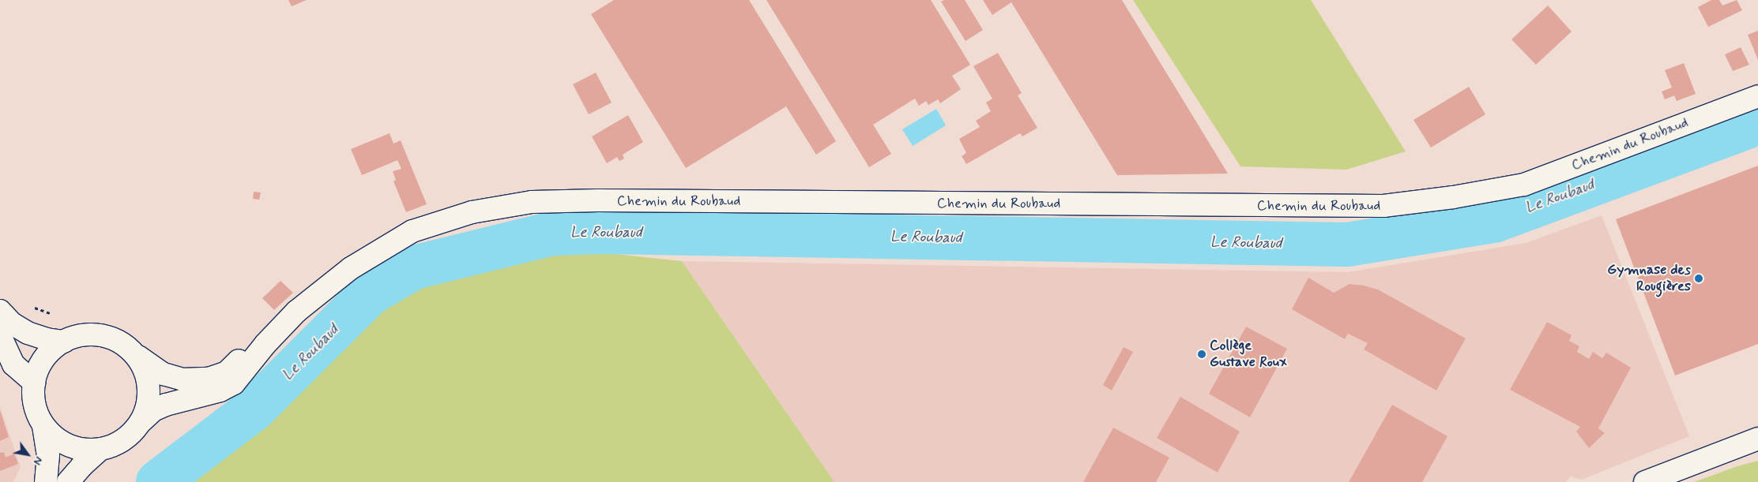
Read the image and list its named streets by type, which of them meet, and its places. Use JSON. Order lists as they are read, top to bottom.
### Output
{
  "streets": {
    "street": ["Chemin du Roubaud"]
  },
  "water": ["Le Roubaud"],
  "places": ["Gymnase des Rougières", "Collège Gustave Roux"],
  "north": "bottom right"
}
